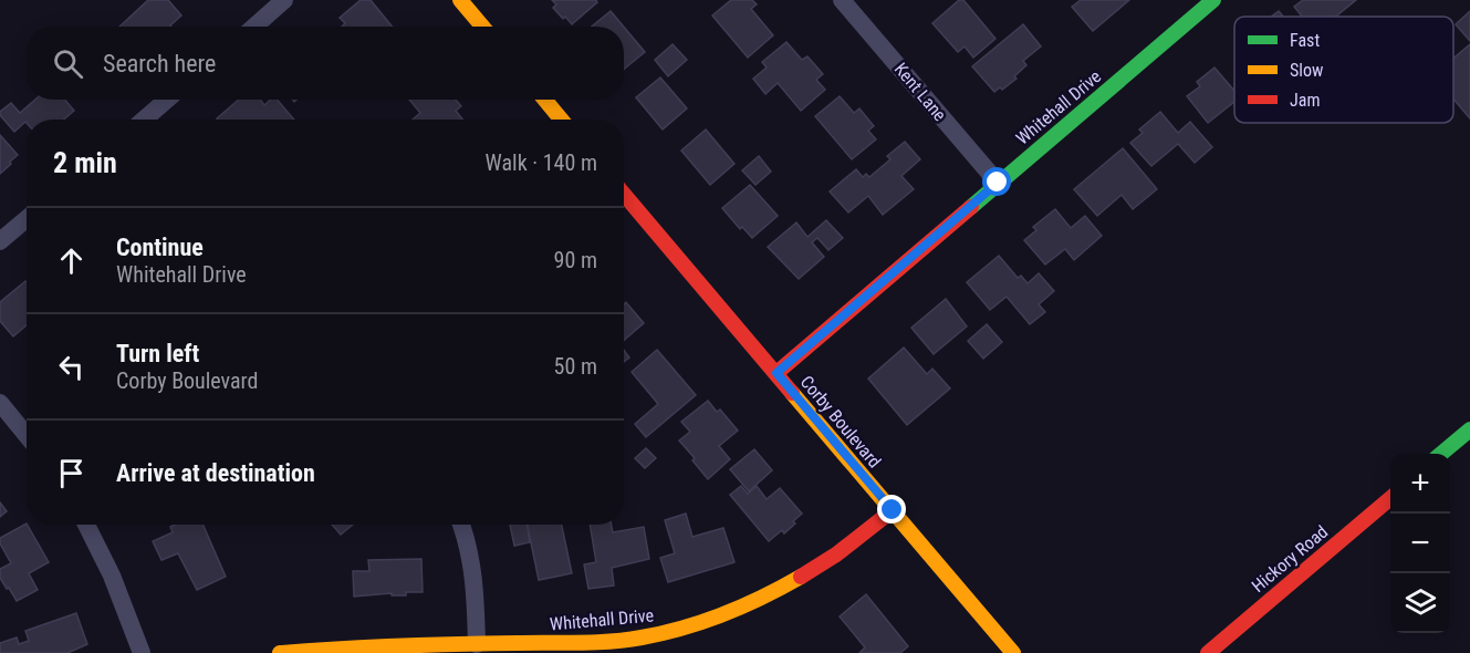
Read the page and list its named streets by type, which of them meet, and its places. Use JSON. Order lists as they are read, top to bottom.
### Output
{
  "streets": {
    "street": [
      "Kent Lane",
      "Whitehall Drive",
      "Corby Boulevard",
      "Hickory Road"
    ]
  },
  "crossings": [
    ["Kent Lane", "Whitehall Drive"],
    ["Whitehall Drive", "Corby Boulevard"]
  ],
  "legend": ["Fast", "Slow", "Jam"],
  "page": {
    "search": "Search here",
    "heading": ["2 min", "Walk · 140 m"],
    "list": [
      ["Continue", "Whitehall Drive", "90 m"],
      ["Turn left", "Corby Boulevard", "50 m"],
      "Arrive at destination"
    ],
    "map_buttons": ["+", "−"]
  }
}
